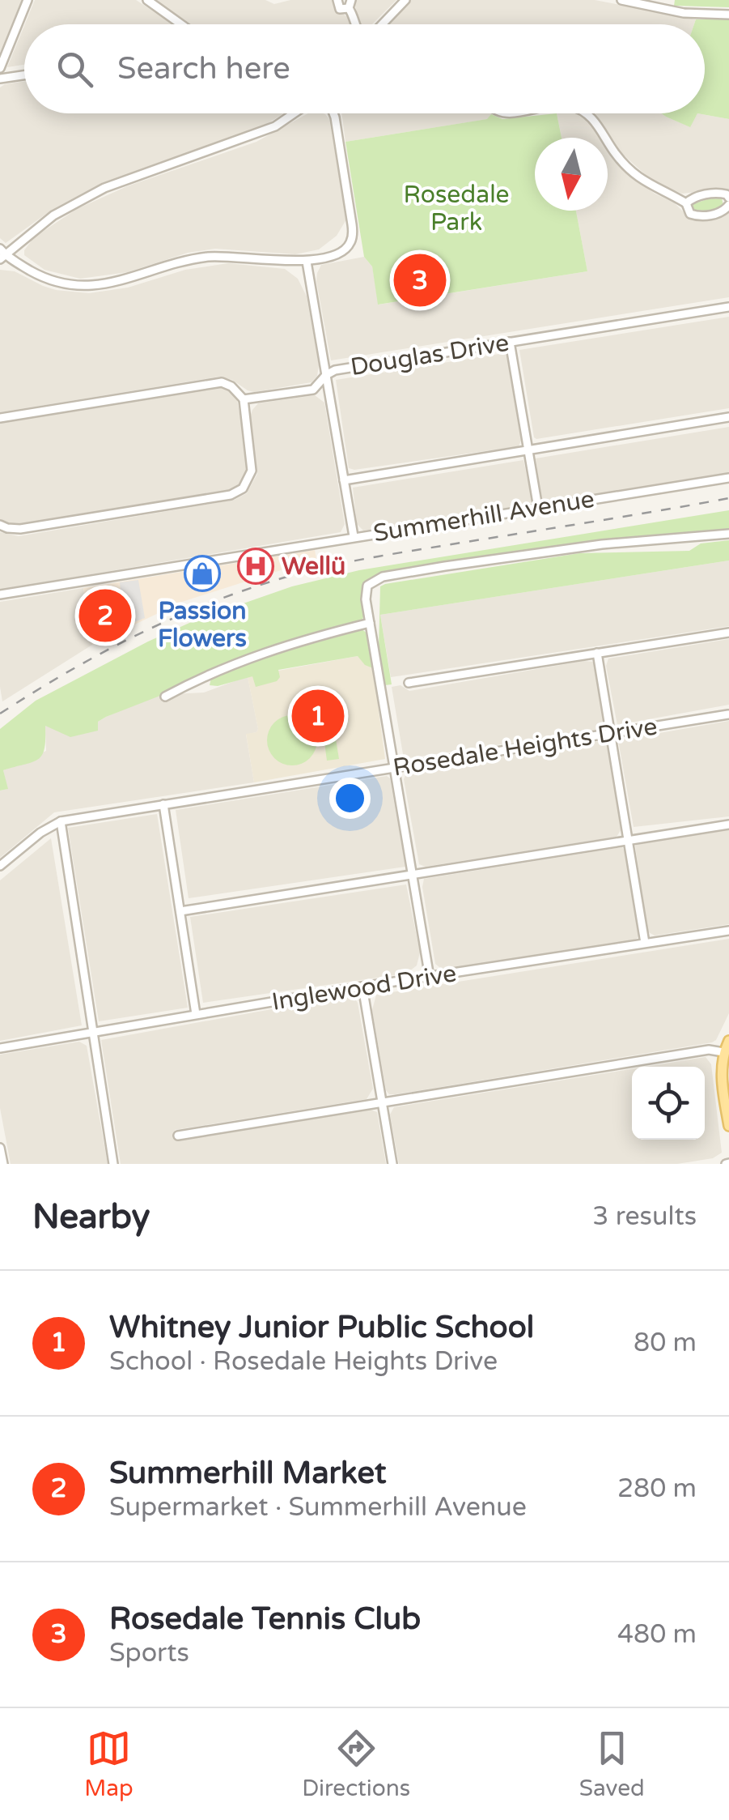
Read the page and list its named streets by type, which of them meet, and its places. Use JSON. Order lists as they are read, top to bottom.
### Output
{
  "streets": {
    "street": [
      "Douglas Drive",
      "Summerhill Avenue",
      "Rosedale Heights Drive",
      "Inglewood Drive"
    ]
  },
  "parks": ["Rosedale Park"],
  "places": {
    "hospital": ["Wellü"],
    "shop": ["Passion Flowers"]
  },
  "north": "bottom",
  "page": {
    "search": "Search here",
    "pins": ["3", "2", "1"],
    "heading": ["Nearby", "3 results"],
    "list": [
      {
        "mark": "1",
        "name": "Whitney Junior Public School",
        "note": "School · Rosedale Heights Drive",
        "value": "80 m"
      },
      {
        "mark": "2",
        "name": "Summerhill Market",
        "note": "Supermarket · Summerhill Avenue",
        "value": "280 m"
      },
      {
        "mark": "3",
        "name": "Rosedale Tennis Club",
        "note": "Sports",
        "value": "480 m"
      }
    ],
    "nav": ["Map", "Directions", "Saved"]
  }
}
